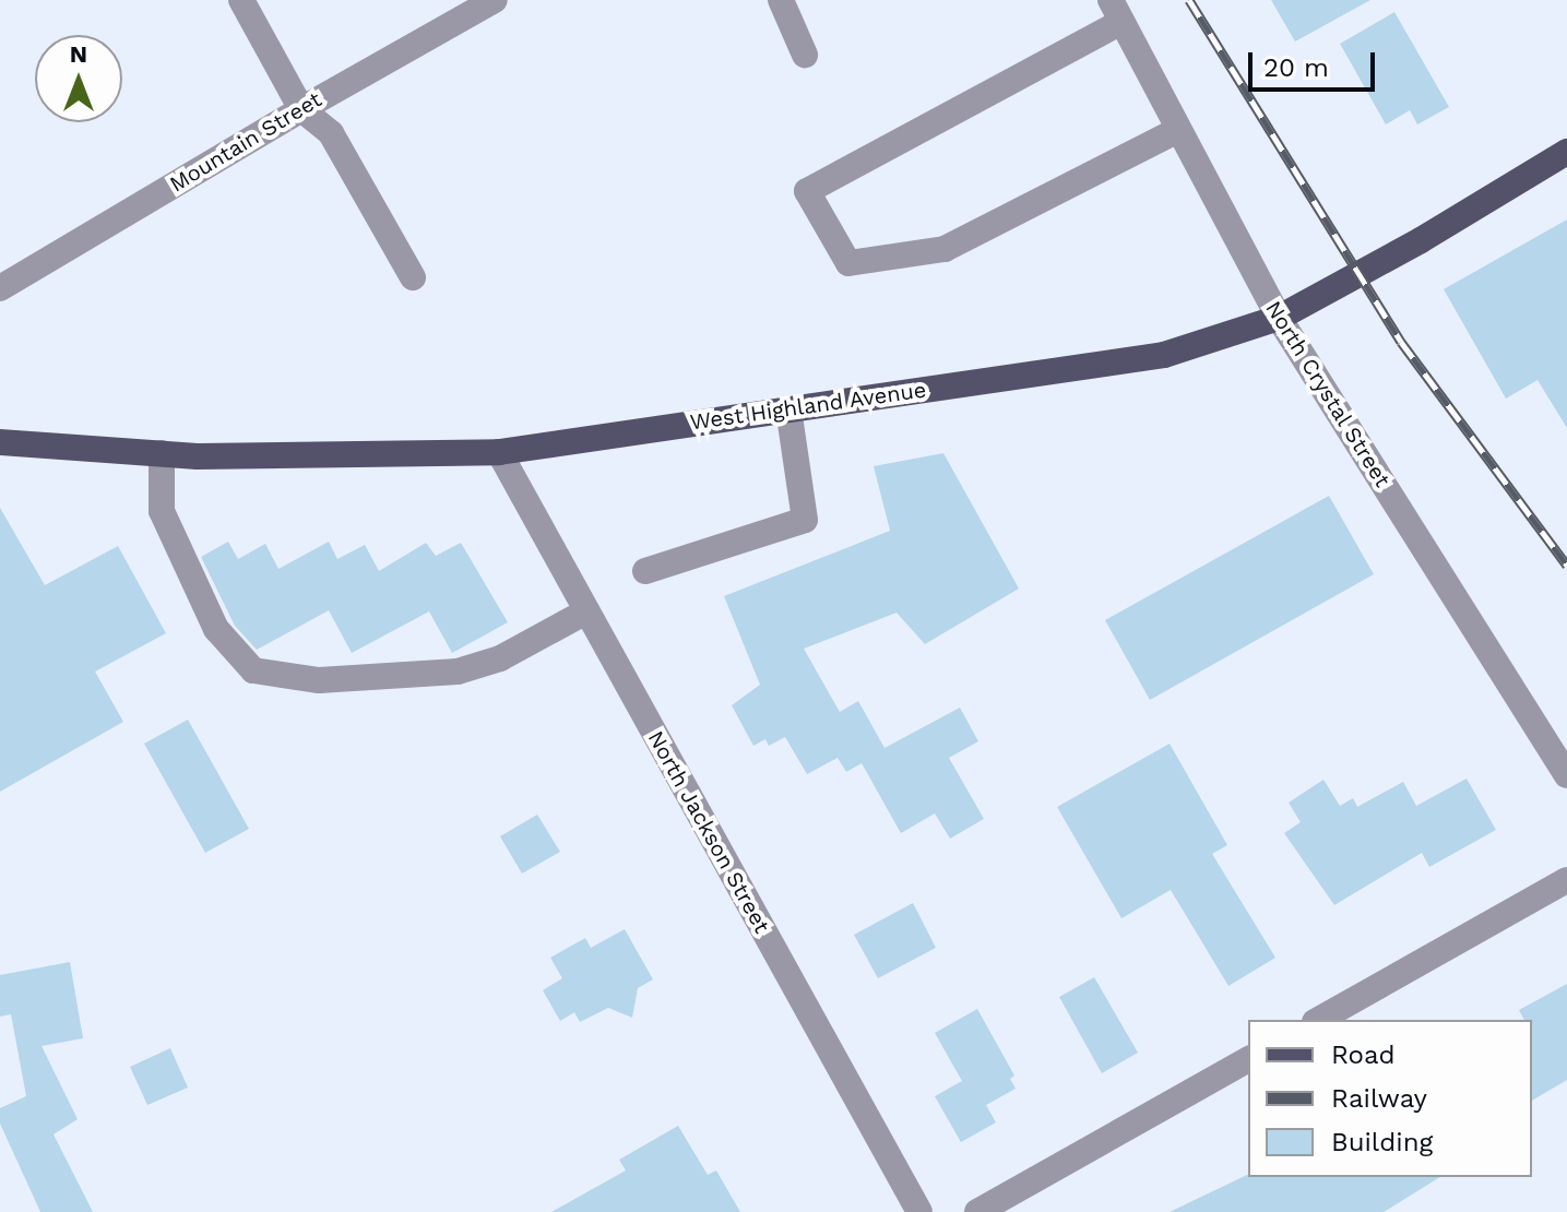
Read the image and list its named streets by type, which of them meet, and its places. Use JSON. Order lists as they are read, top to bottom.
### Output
{
  "streets": {
    "main road": ["West Highland Avenue"],
    "street": ["Mountain Street", "North Crystal Street", "North Jackson Street"]
  },
  "crossings": [
    ["North Crystal Street", "West Highland Avenue"],
    ["West Highland Avenue", "North Jackson Street"]
  ],
  "legend": ["Road", "Railway", "Building"],
  "scale_bar": "20 m",
  "north": "top"
}
